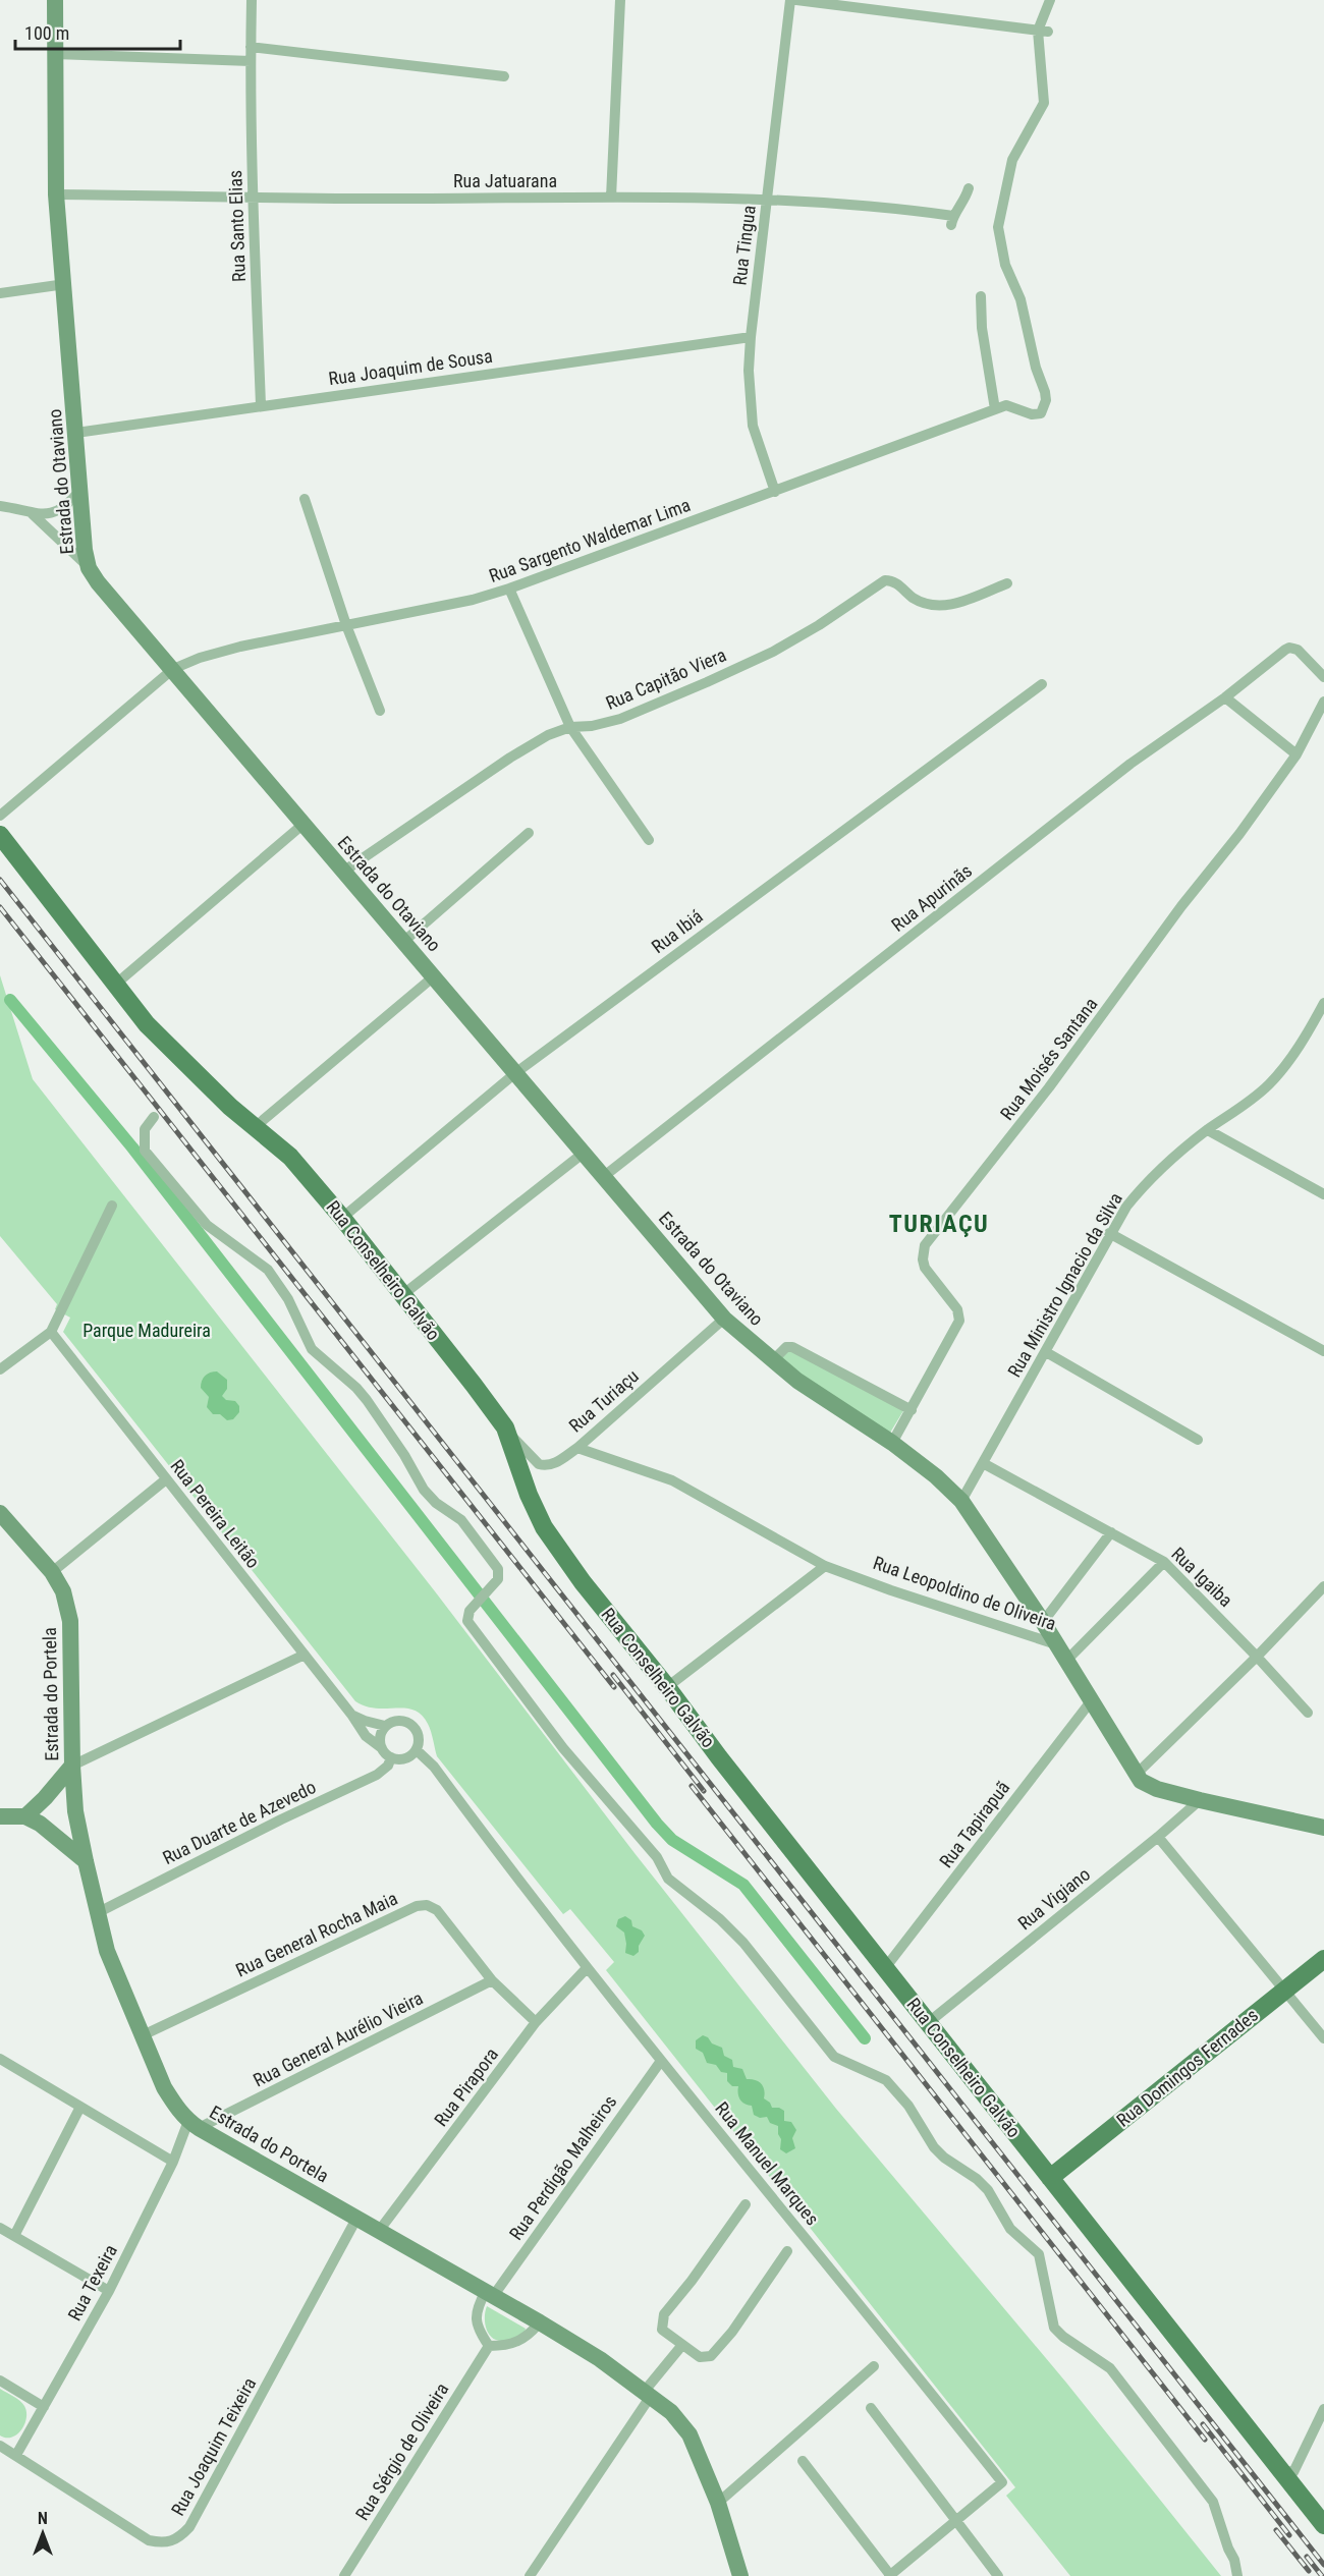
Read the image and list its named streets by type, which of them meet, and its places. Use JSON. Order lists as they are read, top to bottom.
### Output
{
  "streets": {
    "main road": ["Rua Conselheiro Galvão", "Rua Domingos Fernades"],
    "street": [
      "Rua Jatuarana",
      "Rua Santo Elias",
      "Rua Tingua",
      "Rua Joaquim de Sousa",
      "Estrada do Otaviano",
      "Rua Sargento Waldemar Lima",
      "Rua Capitão Viera",
      "Rua Apurinãs",
      "Rua Ibiá",
      "Rua Moisés Santana",
      "Rua Ministro Ignacio da Silva",
      "Rua Turiaçu",
      "Rua Pereira Leitão",
      "Rua Igaiba",
      "Rua Leopoldino de Oliveira",
      "Estrada do Portela",
      "Rua Duarte de Azevedo",
      "Rua Tapirapuã",
      "Rua Vigiano",
      "Rua General Rocha Maia",
      "Rua General Aurélio Vieira",
      "Rua Pirapora",
      "Rua Manuel Marques",
      "Rua Perdigão Malheiros",
      "Rua Texeira",
      "Rua Joaquim Teixeira",
      "Rua Sérgio de Oliveira"
    ]
  },
  "crossings": [
    ["Rua Jatuarana", "Rua Santo Elias"],
    ["Rua Jatuarana", "Rua Tingua"],
    ["Rua Jatuarana", "Estrada do Otaviano"],
    ["Rua Santo Elias", "Rua Joaquim de Sousa"],
    ["Rua Tingua", "Rua Joaquim de Sousa"],
    ["Rua Tingua", "Rua Sargento Waldemar Lima"],
    ["Rua Joaquim de Sousa", "Estrada do Otaviano"],
    ["Estrada do Otaviano", "Rua Sargento Waldemar Lima"],
    ["Estrada do Otaviano", "Rua Capitão Viera"],
    ["Estrada do Otaviano", "Rua Apurinãs"],
    ["Estrada do Otaviano", "Rua Ibiá"],
    ["Estrada do Otaviano", "Rua Moisés Santana"],
    ["Estrada do Otaviano", "Rua Ministro Ignacio da Silva"],
    ["Estrada do Otaviano", "Rua Turiaçu"],
    ["Estrada do Otaviano", "Rua Leopoldino de Oliveira"],
    ["Rua Ibiá", "Rua Conselheiro Galvão"],
    ["Rua Conselheiro Galvão", "Rua Turiaçu"],
    ["Rua Conselheiro Galvão", "Rua Tapirapuã"],
    ["Rua Conselheiro Galvão", "Rua Vigiano"],
    ["Rua Conselheiro Galvão", "Rua Domingos Fernades"],
    ["Rua Ministro Ignacio da Silva", "Rua Igaiba"],
    ["Rua Turiaçu", "Rua Leopoldino de Oliveira"],
    ["Rua Pereira Leitão", "Rua Duarte de Azevedo"],
    ["Rua Pereira Leitão", "Rua Manuel Marques"],
    ["Rua Leopoldino de Oliveira", "Rua Tapirapuã"],
    ["Rua Leopoldino de Oliveira", "Rua Vigiano"],
    ["Estrada do Portela", "Rua Duarte de Azevedo"],
    ["Estrada do Portela", "Rua General Rocha Maia"],
    ["Estrada do Portela", "Rua General Aurélio Vieira"],
    ["Estrada do Portela", "Rua Pirapora"],
    ["Estrada do Portela", "Rua Perdigão Malheiros"],
    ["Estrada do Portela", "Rua Texeira"],
    ["Estrada do Portela", "Rua Joaquim Teixeira"],
    ["Rua Duarte de Azevedo", "Rua Manuel Marques"],
    ["Rua General Rocha Maia", "Rua General Aurélio Vieira"],
    ["Rua General Rocha Maia", "Rua Pirapora"],
    ["Rua General Aurélio Vieira", "Rua Texeira"],
    ["Rua Pirapora", "Rua Manuel Marques"],
    ["Rua Manuel Marques", "Rua Perdigão Malheiros"],
    ["Rua Texeira", "Rua Joaquim Teixeira"]
  ],
  "districts": ["TURIAÇU"],
  "parks": ["Parque Madureira"],
  "scale_bar": "100 m",
  "north": "top"
}
